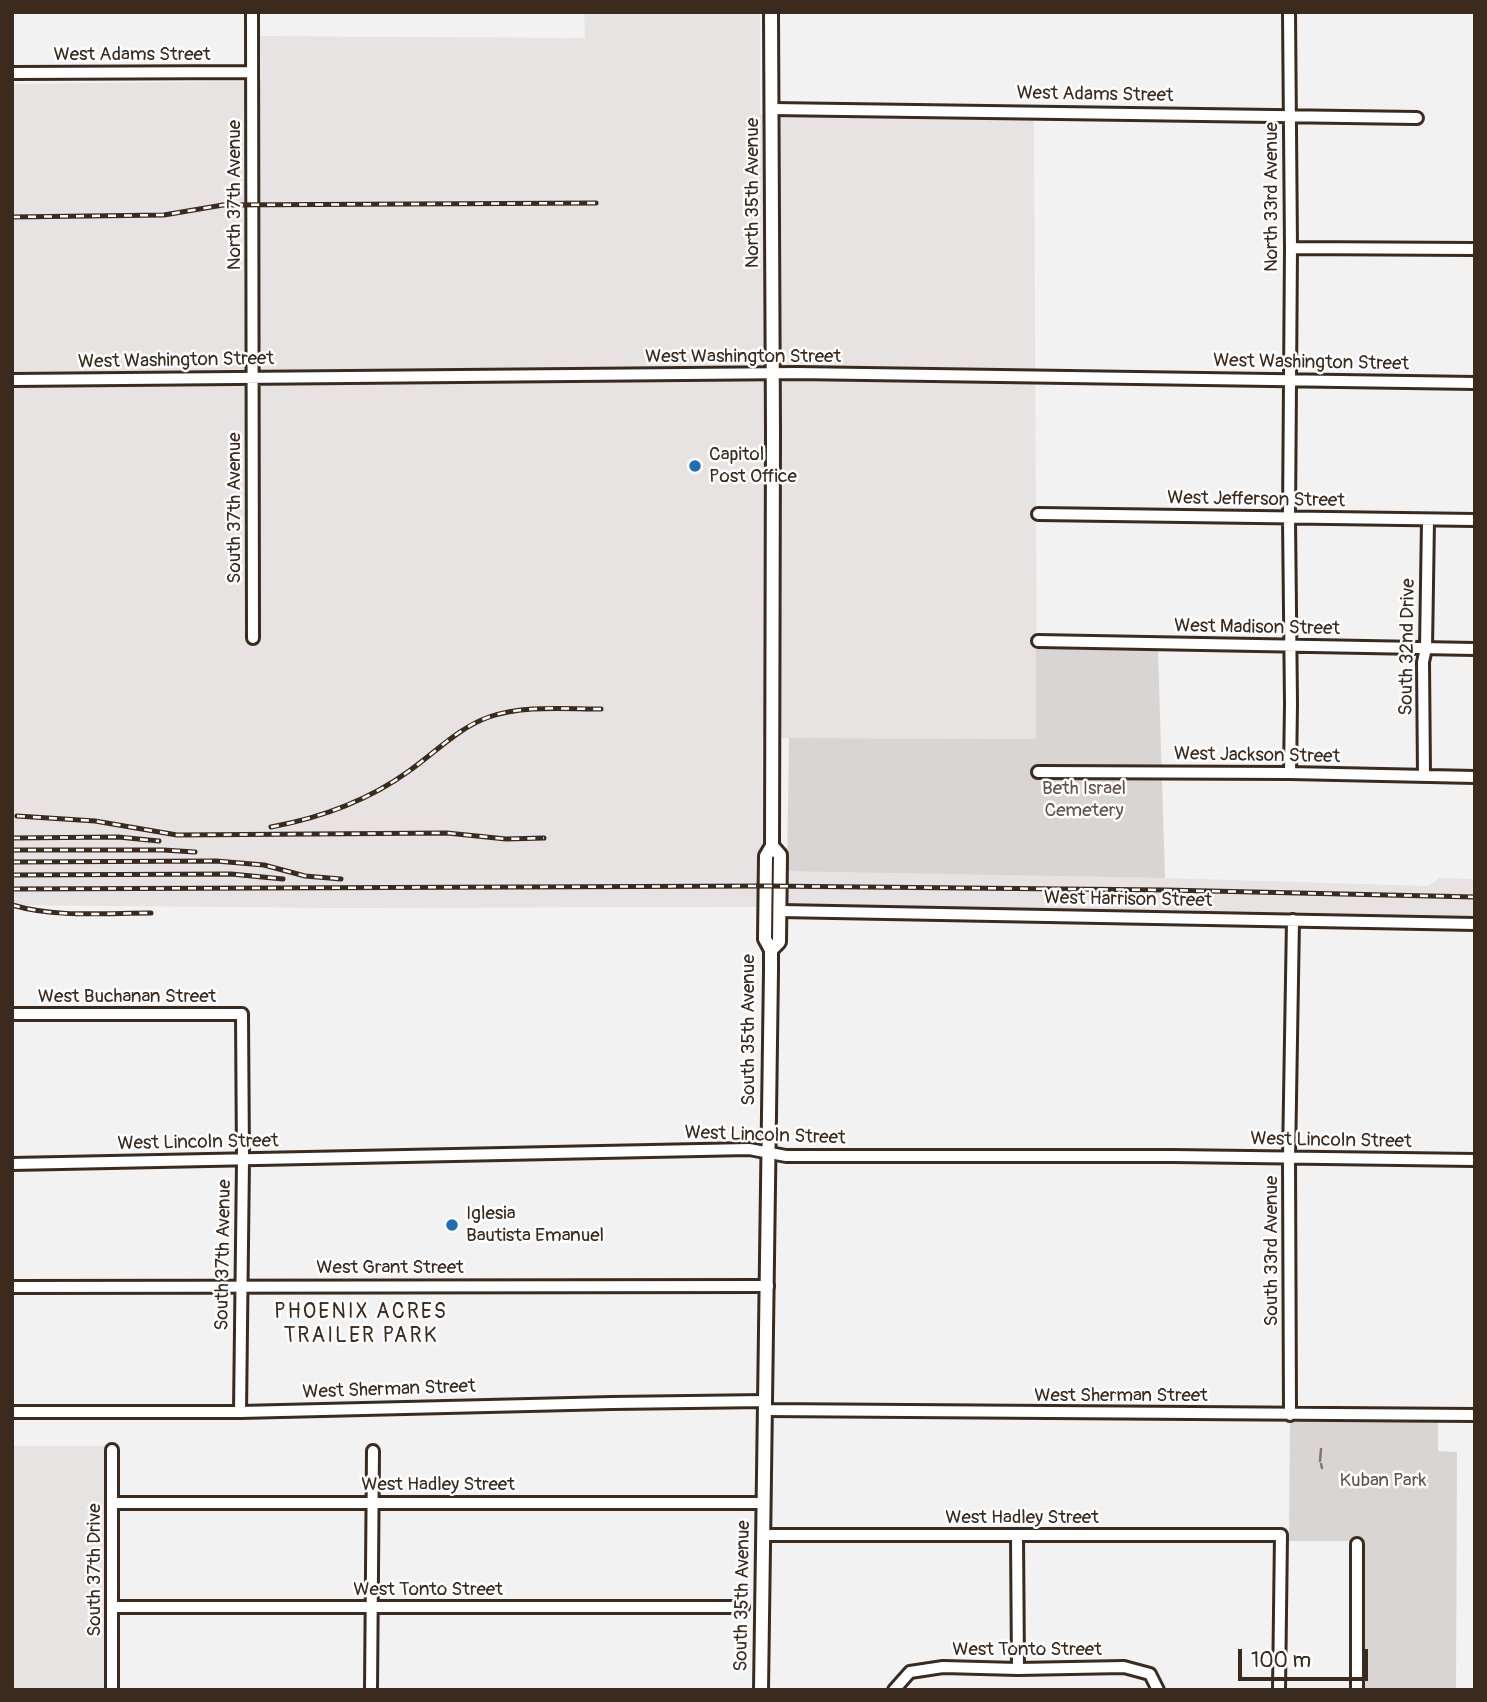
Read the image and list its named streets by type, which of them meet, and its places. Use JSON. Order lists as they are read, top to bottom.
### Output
{
  "streets": {
    "main road": ["North 35th Avenue", "South 35th Avenue"],
    "street": [
      "West Adams Street",
      "North 37th Avenue",
      "North 33rd Avenue",
      "West Washington Street",
      "West Jefferson Street",
      "South 37th Avenue",
      "West Madison Street",
      "South 32nd Drive",
      "West Jackson Street",
      "West Harrison Street",
      "West Buchanan Street",
      "West Lincoln Street",
      "South 33rd Avenue",
      "West Grant Street",
      "West Sherman Street",
      "West Hadley Street",
      "South 37th Drive",
      "West Tonto Street"
    ]
  },
  "crossings": [
    ["West Adams Street", "North 35th Avenue"],
    ["West Adams Street", "North 37th Avenue"],
    ["West Adams Street", "North 33rd Avenue"],
    ["North 35th Avenue", "West Washington Street"],
    ["North 35th Avenue", "South 35th Avenue"],
    ["North 37th Avenue", "West Washington Street"],
    ["North 37th Avenue", "South 37th Avenue"],
    ["North 33rd Avenue", "West Washington Street"],
    ["West Washington Street", "South 37th Avenue"],
    ["West Washington Street", "South 35th Avenue"],
    ["West Jefferson Street", "South 32nd Drive"],
    ["South 37th Avenue", "West Buchanan Street"],
    ["South 37th Avenue", "West Lincoln Street"],
    ["South 37th Avenue", "West Grant Street"],
    ["South 37th Avenue", "West Sherman Street"],
    ["West Madison Street", "South 32nd Drive"],
    ["South 32nd Drive", "West Jackson Street"],
    ["West Harrison Street", "South 33rd Avenue"],
    ["South 35th Avenue", "West Lincoln Street"],
    ["South 35th Avenue", "West Grant Street"],
    ["South 35th Avenue", "West Sherman Street"],
    ["South 35th Avenue", "West Hadley Street"],
    ["West Lincoln Street", "South 33rd Avenue"],
    ["South 33rd Avenue", "West Sherman Street"],
    ["West Hadley Street", "South 37th Drive"],
    ["South 37th Drive", "West Tonto Street"]
  ],
  "districts": ["PHOENIX ACRES TRAILER PARK"],
  "parks": ["Beth Israel Cemetery", "Kuban Park"],
  "places": ["Capitol Post Office", "Iglesia Bautista Emanuel"],
  "scale_bar": "100 m"
}
